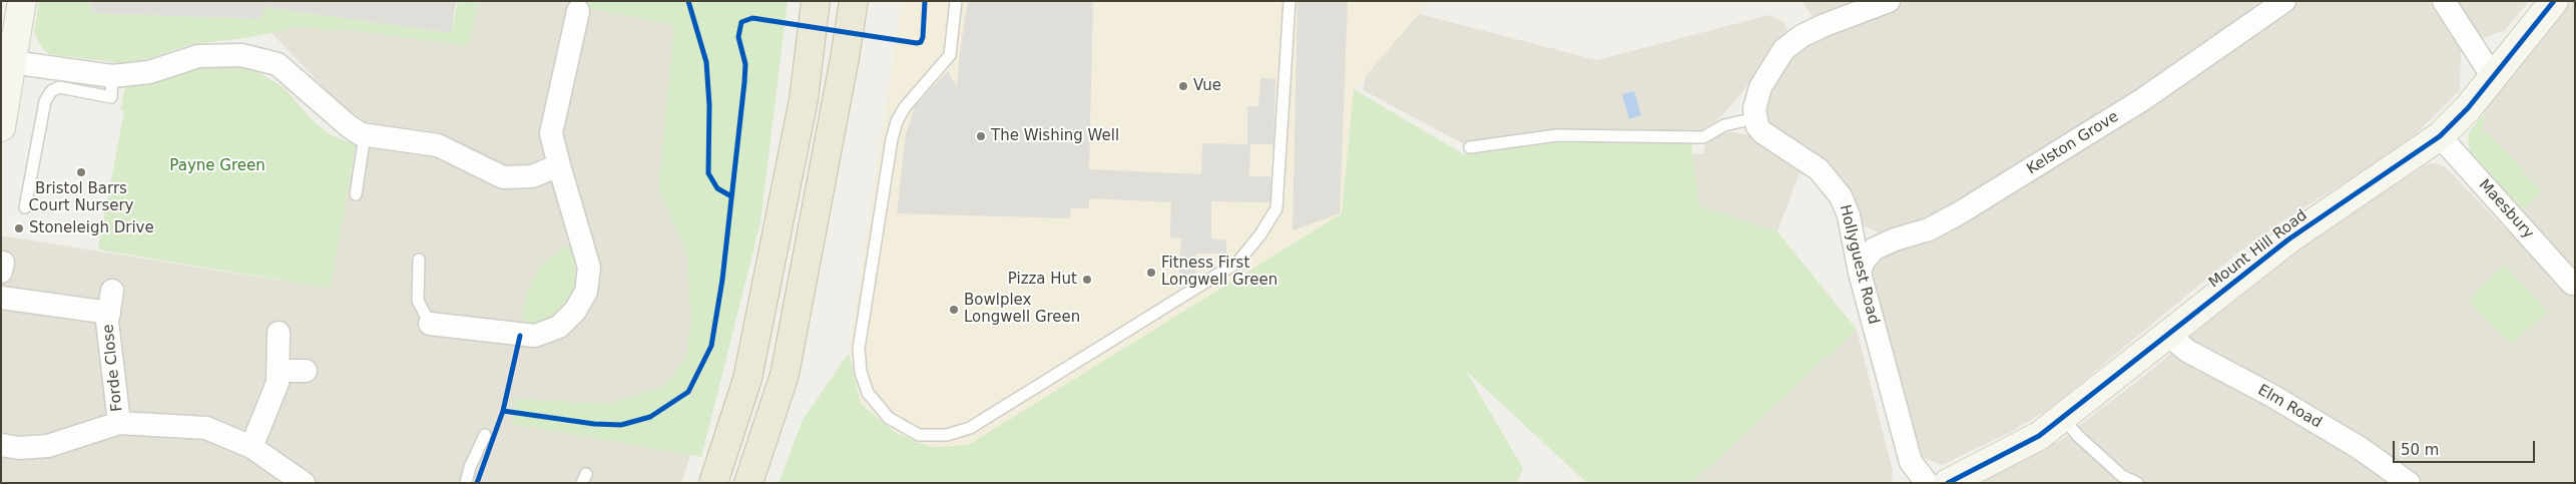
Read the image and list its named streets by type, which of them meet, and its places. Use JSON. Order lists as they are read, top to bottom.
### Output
{
  "streets": {
    "street": [
      "Kelston Grove",
      "Maesbury",
      "Mount Hill Road",
      "Hollyguest Road",
      "Forde Close",
      "Elm Road"
    ]
  },
  "crossings": [
    ["Kelston Grove", "Hollyguest Road"],
    ["Maesbury", "Mount Hill Road"],
    ["Mount Hill Road", "Elm Road"]
  ],
  "parks": ["Payne Green"],
  "places": [
    "Vue",
    "The Wishing Well",
    "Bristol Barrs Court Nursery",
    "Stoneleigh Drive",
    "Fitness First Longwell Green",
    "Pizza Hut",
    "Bowlplex Longwell Green"
  ],
  "scale_bar": "50 m"
}
